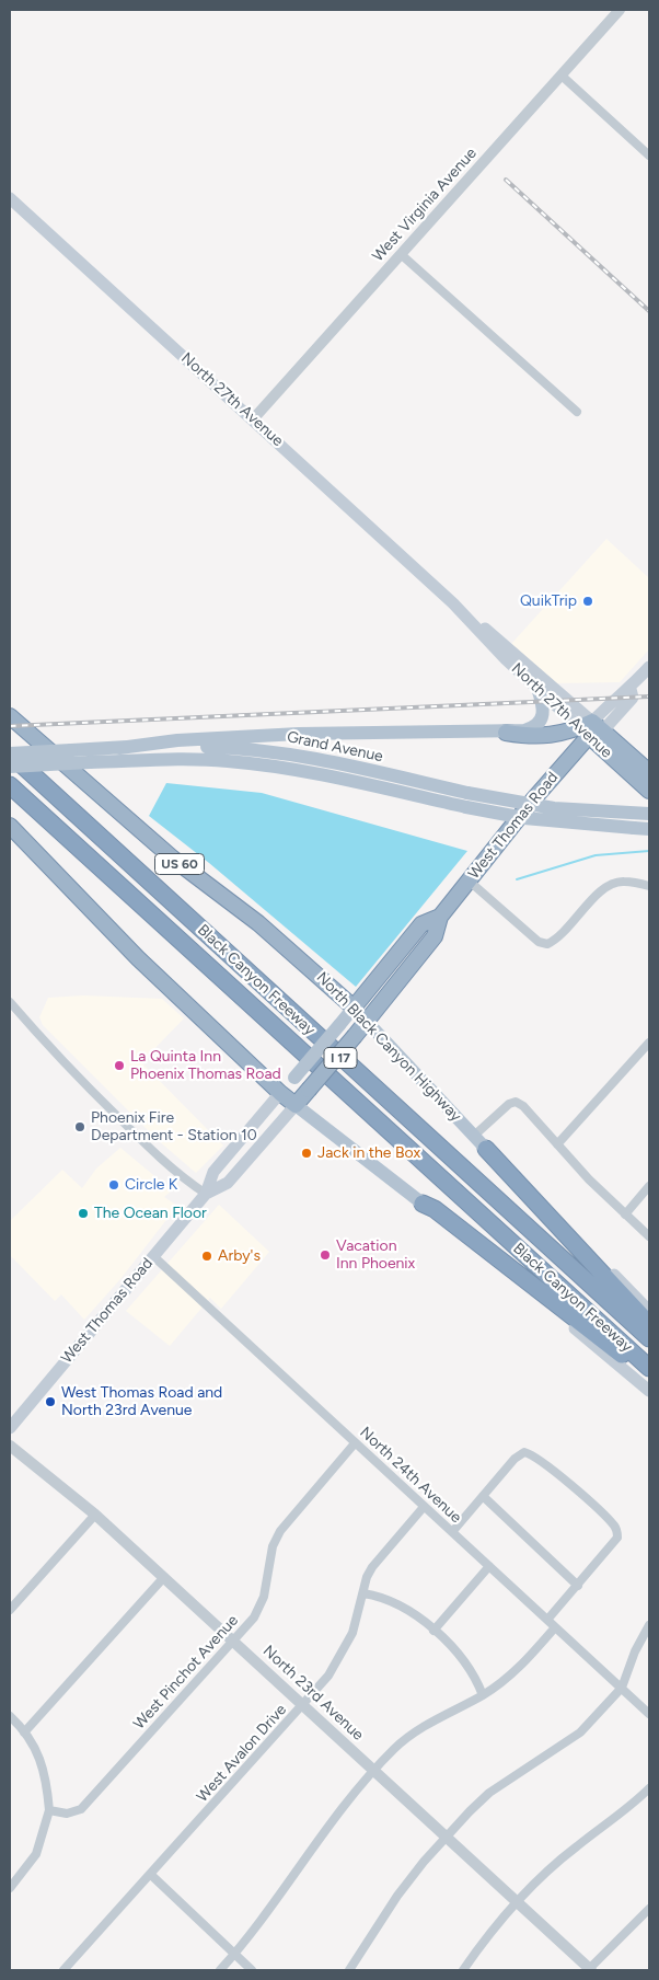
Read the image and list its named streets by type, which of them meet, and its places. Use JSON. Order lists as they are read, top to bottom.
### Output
{
  "streets": {
    "highway": [
      "North 27th Avenue",
      "West Thomas Road",
      "US 60",
      "Black Canyon Freeway",
      "North Black Canyon Highway",
      "I 17"
    ],
    "main road": ["Grand Avenue"],
    "street": [
      "West Virginia Avenue",
      "North 24th Avenue",
      "West Pinchot Avenue",
      "North 23rd Avenue",
      "West Avalon Drive"
    ]
  },
  "crossings": [
    ["West Virginia Avenue", "North 27th Avenue"],
    ["North 27th Avenue", "West Thomas Road"],
    ["Grand Avenue", "Black Canyon Freeway"],
    ["West Thomas Road", "North Black Canyon Highway"],
    ["West Thomas Road", "North 24th Avenue"],
    ["North 24th Avenue", "West Pinchot Avenue"],
    ["North 24th Avenue", "West Avalon Drive"],
    ["West Pinchot Avenue", "North 23rd Avenue"],
    ["North 23rd Avenue", "West Avalon Drive"]
  ],
  "places": [
    "QuikTrip",
    "La Quinta Inn Phoenix Thomas Road",
    "Phoenix Fire Department - Station 10",
    "Jack in the Box",
    "Circle K",
    "The Ocean Floor",
    "Vacation Inn Phoenix",
    "Arby's",
    "West Thomas Road and North 23rd Avenue"
  ]
}
